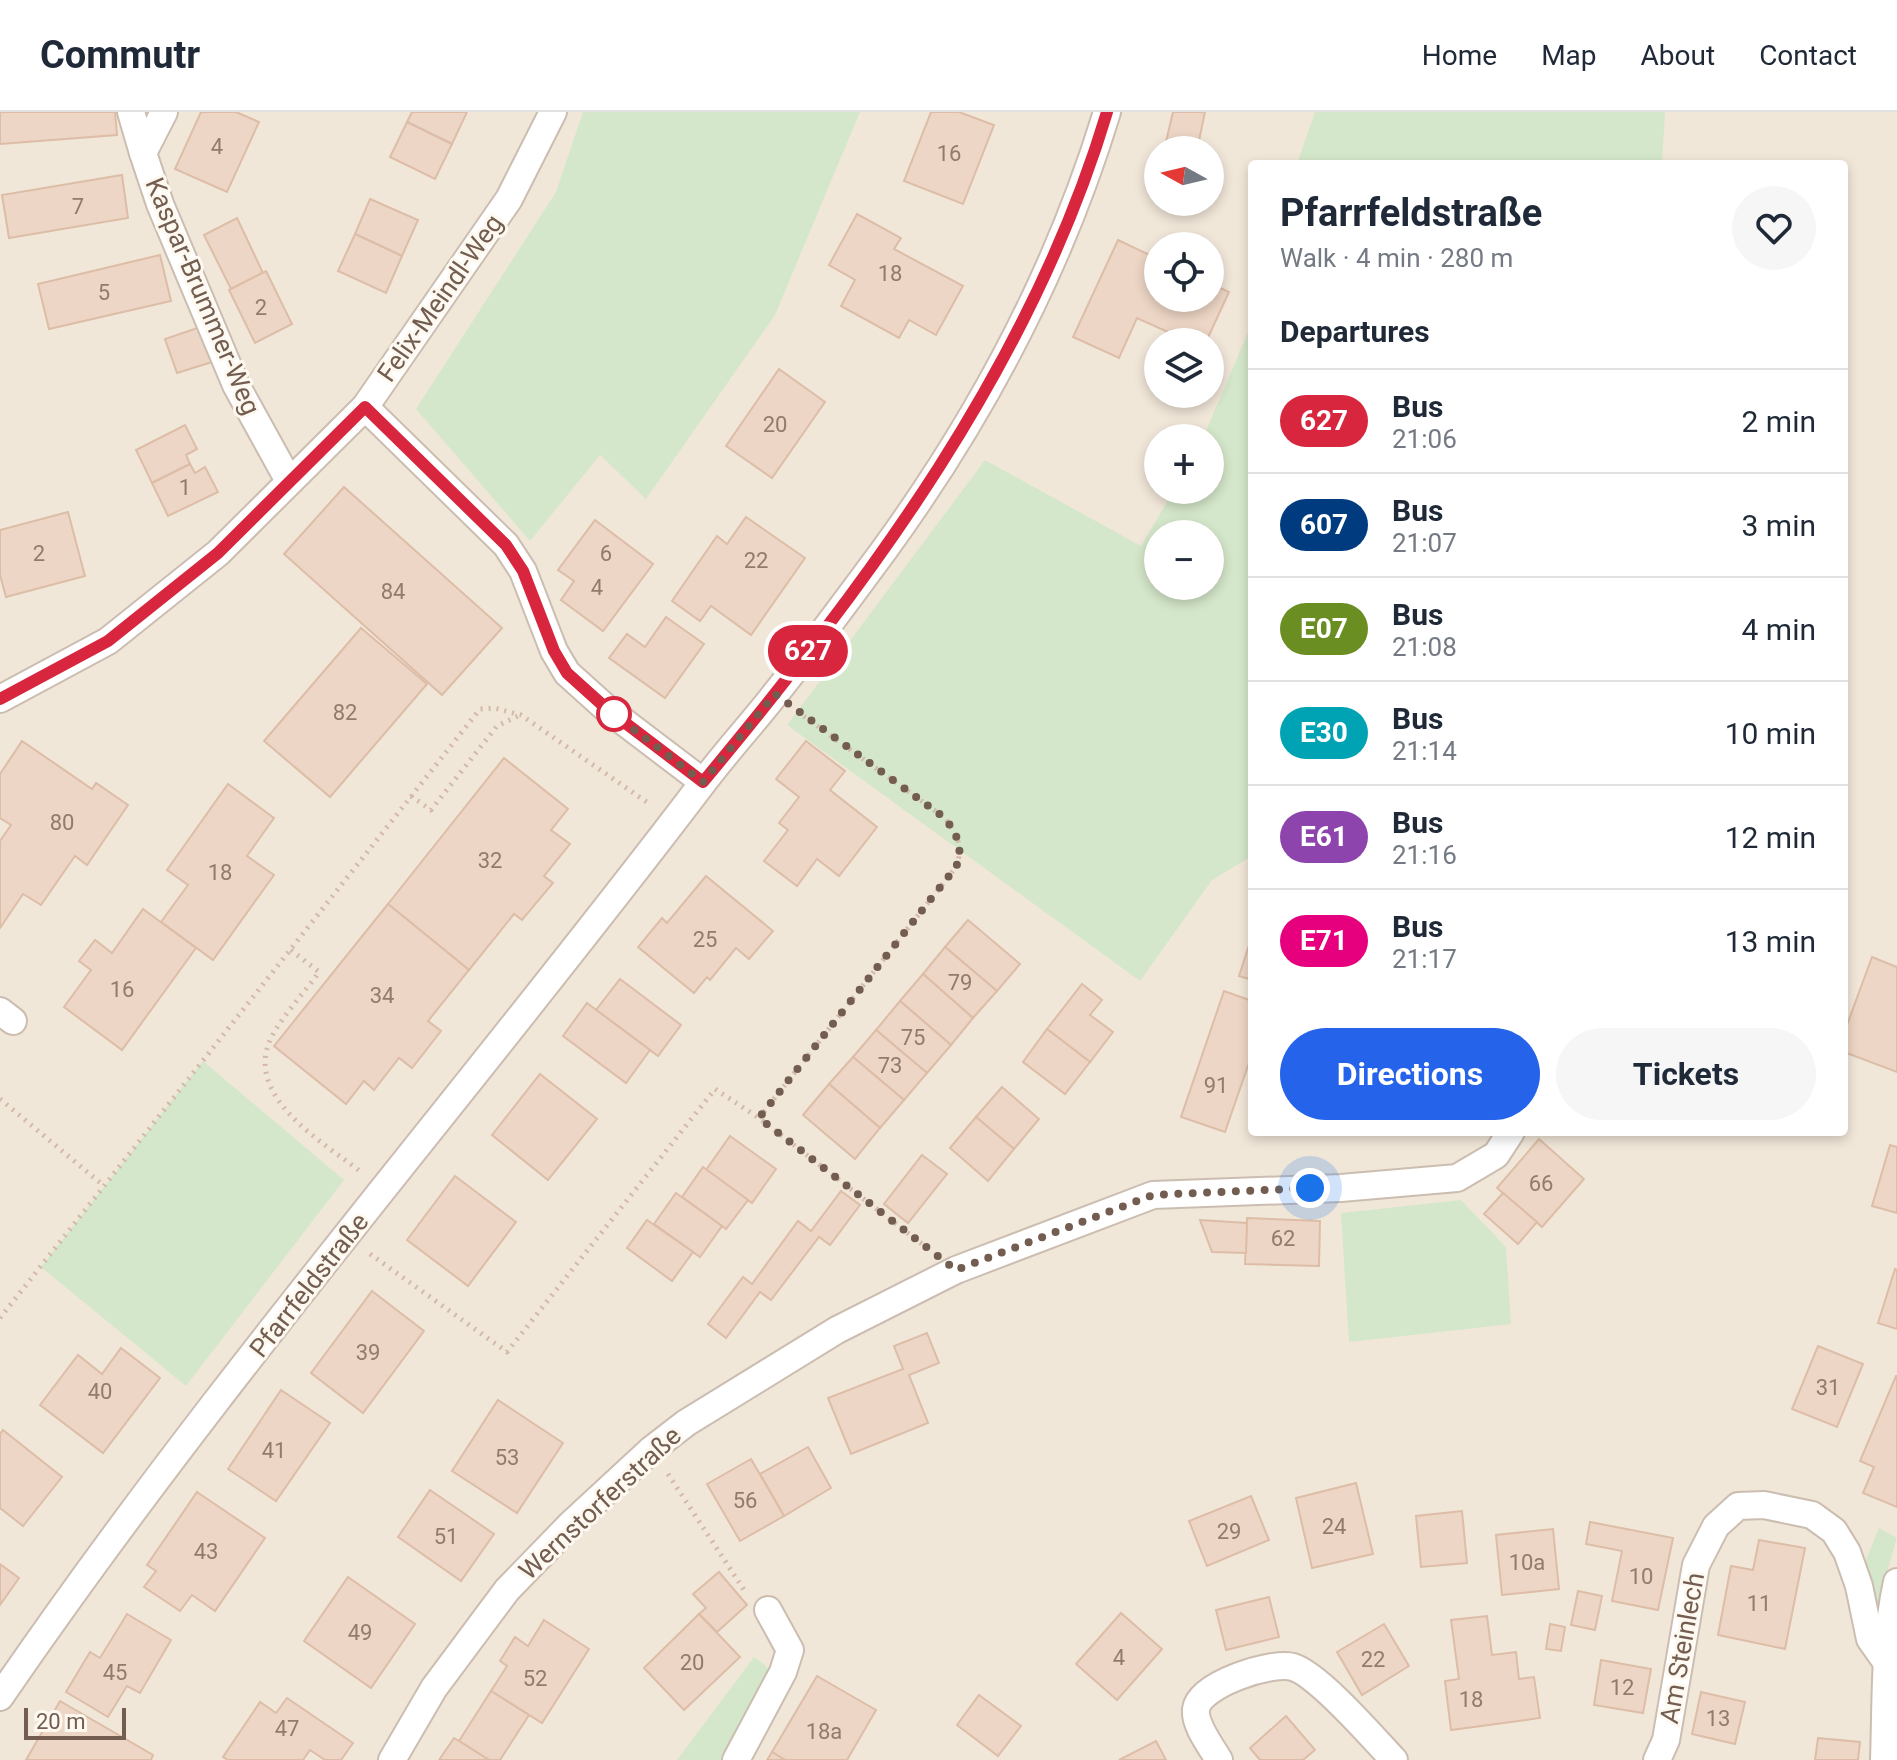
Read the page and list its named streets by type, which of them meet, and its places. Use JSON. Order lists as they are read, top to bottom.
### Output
{
  "streets": {
    "street": [
      "Kaspar-Brummer-Weg",
      "Felix-Meindl-Weg",
      "Pfarrfeldstraße",
      "Wernstorferstraße",
      "Am Steinlech"
    ]
  },
  "crossings": [
    ["Kaspar-Brummer-Weg", "Felix-Meindl-Weg"]
  ],
  "lines": ["bus line 627"],
  "house_numbers": [
    "4",
    "16",
    "7",
    "18",
    "5",
    "2",
    "20",
    "1",
    "2",
    "6",
    "22",
    "4",
    "84",
    "82",
    "80",
    "32",
    "18",
    "25",
    "79",
    "16",
    "34",
    "75",
    "73",
    "91",
    "66",
    "62",
    "39",
    "31",
    "40",
    "41",
    "53",
    "56",
    "24",
    "29",
    "51",
    "43",
    "10a",
    "10",
    "11",
    "49",
    "4",
    "22",
    "20",
    "45",
    "52",
    "12",
    "18",
    "13",
    "47",
    "18a"
  ],
  "scale_bar": "20 m",
  "north": "left",
  "page": {
    "header": "Commutr",
    "nav": [
      "Home",
      "Map",
      "About",
      "Contact"
    ],
    "on_map": "627",
    "map_buttons": ["+", "−"],
    "heading": [
      ["Pfarrfeldstraße", "Walk · 4 min · 280 m"],
      "Departures"
    ],
    "list": [
      {
        "mark": "627",
        "name": "Bus",
        "note": "21:06",
        "value": "2 min"
      },
      {
        "mark": "607",
        "name": "Bus",
        "note": "21:07",
        "value": "3 min"
      },
      {
        "mark": "E07",
        "name": "Bus",
        "note": "21:08",
        "value": "4 min"
      },
      {
        "mark": "E30",
        "name": "Bus",
        "note": "21:14",
        "value": "10 min"
      },
      {
        "mark": "E61",
        "name": "Bus",
        "note": "21:16",
        "value": "12 min"
      },
      {
        "mark": "E71",
        "name": "Bus",
        "note": "21:17",
        "value": "13 min"
      }
    ],
    "buttons": ["Directions", "Tickets"],
    "scale": "20 m"
  }
}
